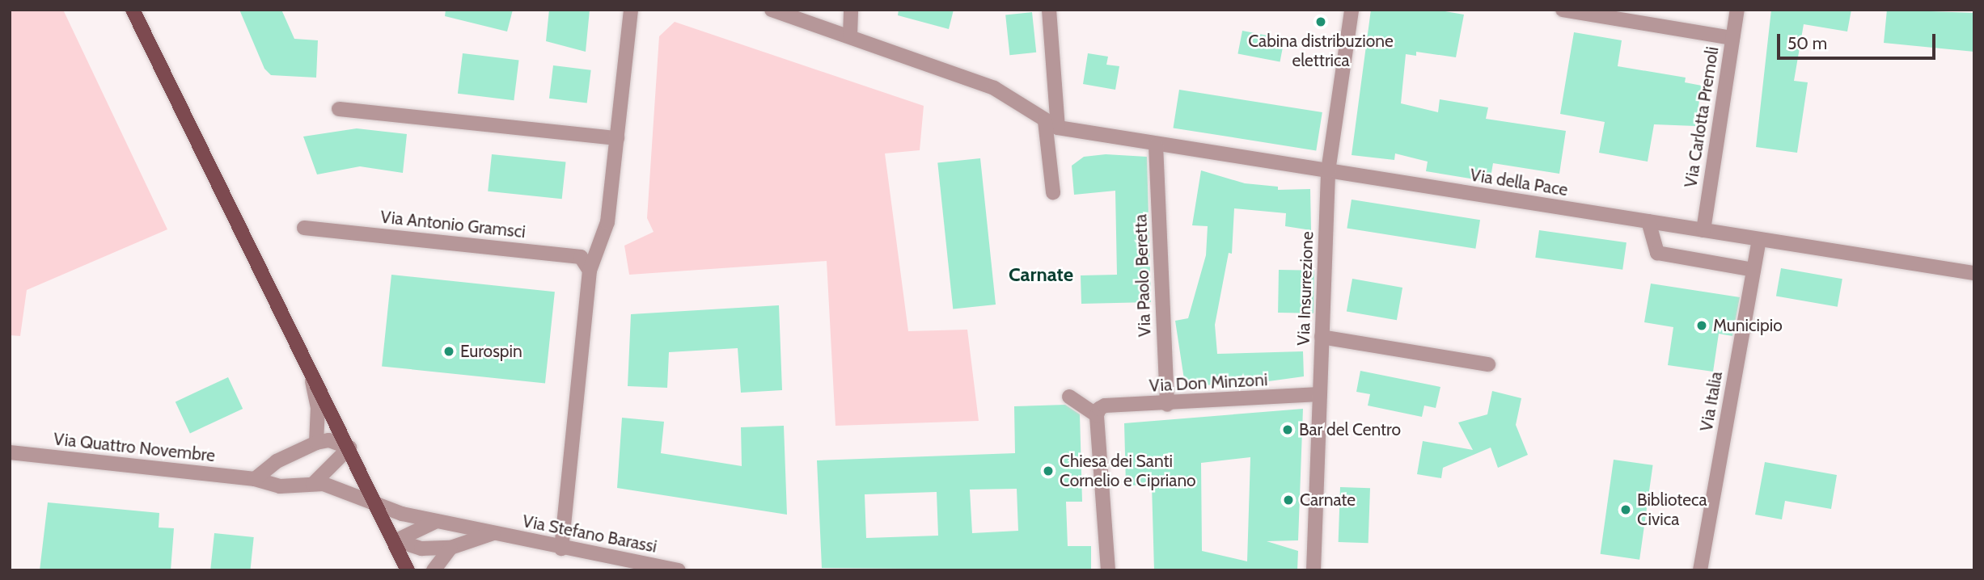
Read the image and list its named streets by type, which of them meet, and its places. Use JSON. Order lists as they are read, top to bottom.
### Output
{
  "streets": {
    "street": [
      "Via Carlotta Premoli",
      "Via della Pace",
      "Via Antonio Gramsci",
      "Via Paolo Beretta",
      "Via Insurrezione",
      "Via Don Minzoni",
      "Via Italia",
      "Via Quattro Novembre",
      "Via Stefano Barassi"
    ]
  },
  "crossings": [
    ["Via Carlotta Premoli", "Via della Pace"],
    ["Via della Pace", "Via Paolo Beretta"],
    ["Via della Pace", "Via Insurrezione"],
    ["Via della Pace", "Via Italia"],
    ["Via Paolo Beretta", "Via Don Minzoni"],
    ["Via Insurrezione", "Via Don Minzoni"],
    ["Via Quattro Novembre", "Via Stefano Barassi"]
  ],
  "districts": ["Carnate"],
  "places": [
    "Cabina distribuzione elettrica",
    "Municipio",
    "Eurospin",
    "Bar del Centro",
    "Chiesa dei Santi Cornelio e Cipriano",
    "Carnate",
    "Biblioteca Civica"
  ],
  "scale_bar": "50 m"
}
